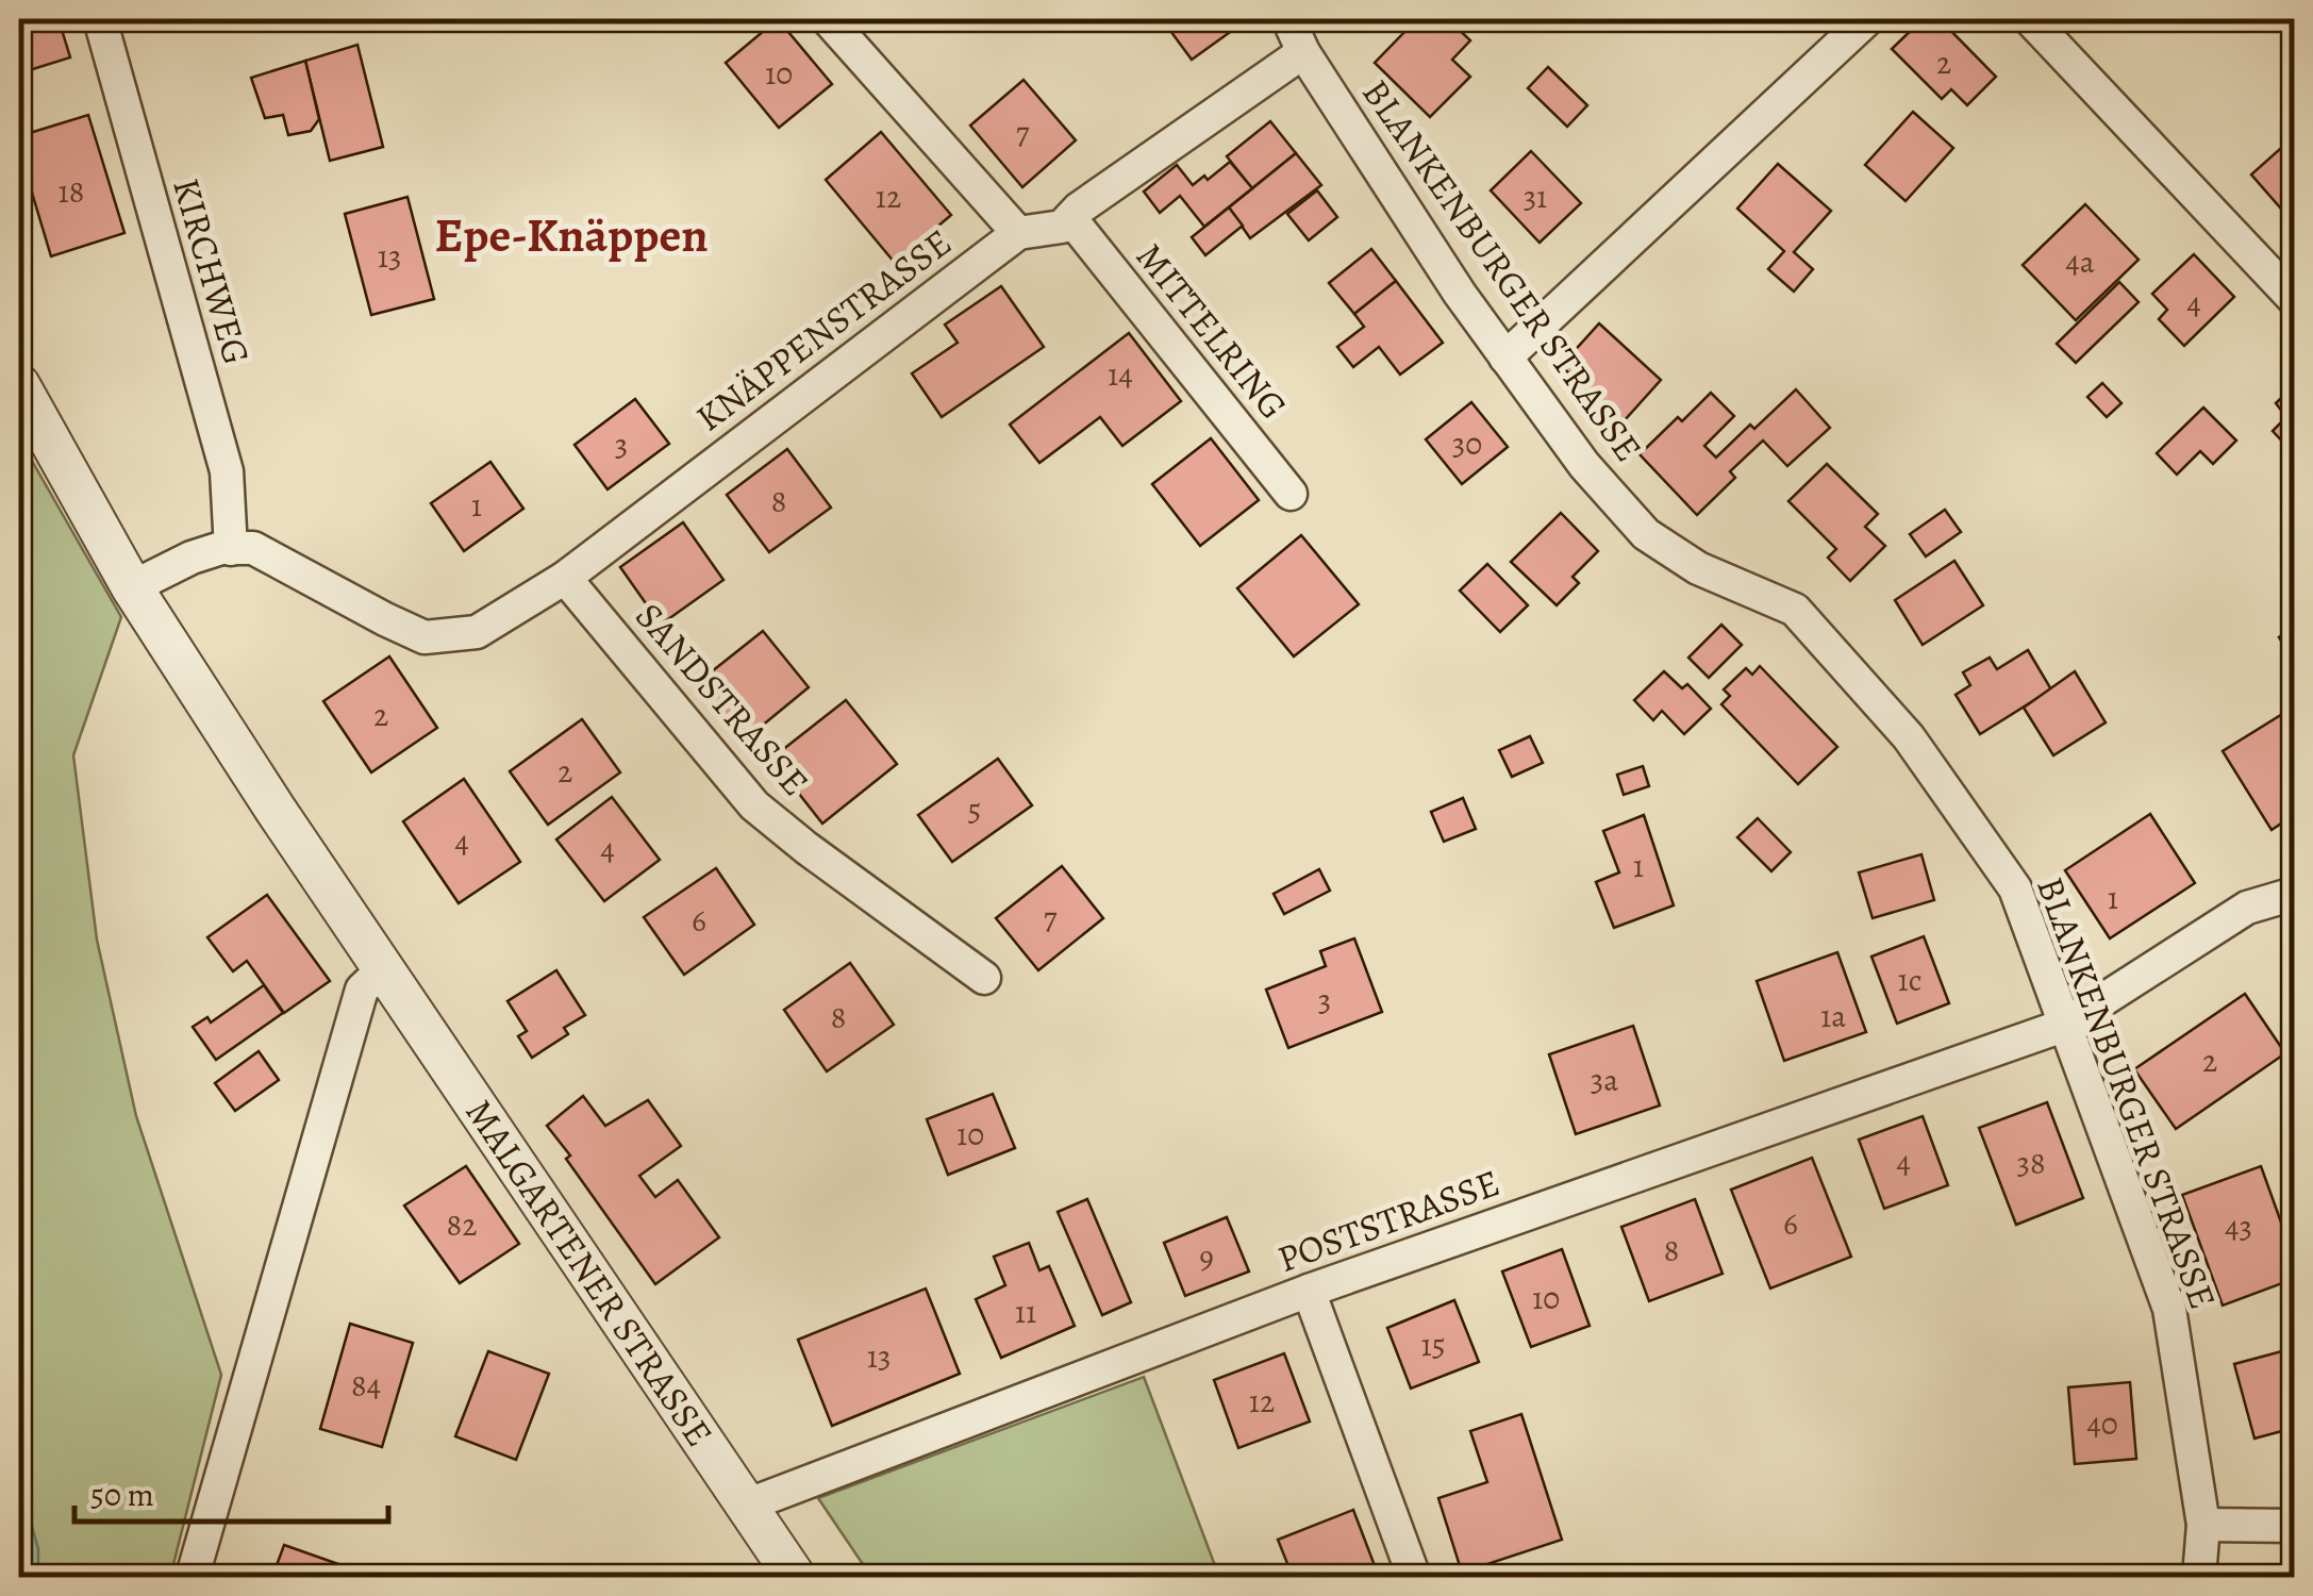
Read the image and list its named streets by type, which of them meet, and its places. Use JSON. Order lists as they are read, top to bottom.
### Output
{
  "streets": {
    "street": [
      "BLANKENBURGER STRASSE",
      "KIRCHWEG",
      "KNÄPPENSTRASSE",
      "MITTELRING",
      "SANDSTRASSE",
      "POSTSTRASSE",
      "MALGARTENER STRASSE"
    ]
  },
  "crossings": [
    ["BLANKENBURGER STRASSE", "KNÄPPENSTRASSE"],
    ["BLANKENBURGER STRASSE", "POSTSTRASSE"],
    ["KIRCHWEG", "KNÄPPENSTRASSE"],
    ["KNÄPPENSTRASSE", "MITTELRING"],
    ["KNÄPPENSTRASSE", "SANDSTRASSE"],
    ["POSTSTRASSE", "MALGARTENER STRASSE"]
  ],
  "districts": ["Epe-Knäppen"],
  "house_numbers": [
    "2",
    "10",
    "7",
    "18",
    "12",
    "31",
    "13",
    "4a",
    "4",
    "14",
    "30",
    "3",
    "8",
    "1",
    "2",
    "2",
    "5",
    "4",
    "4",
    "1",
    "1",
    "7",
    "6",
    "1c",
    "3",
    "1a",
    "8",
    "2",
    "3a",
    "10",
    "4",
    "38",
    "6",
    "82",
    "43",
    "8",
    "9",
    "10",
    "11",
    "15",
    "13",
    "84",
    "12",
    "40"
  ],
  "scale_bar": "50 m"
}
